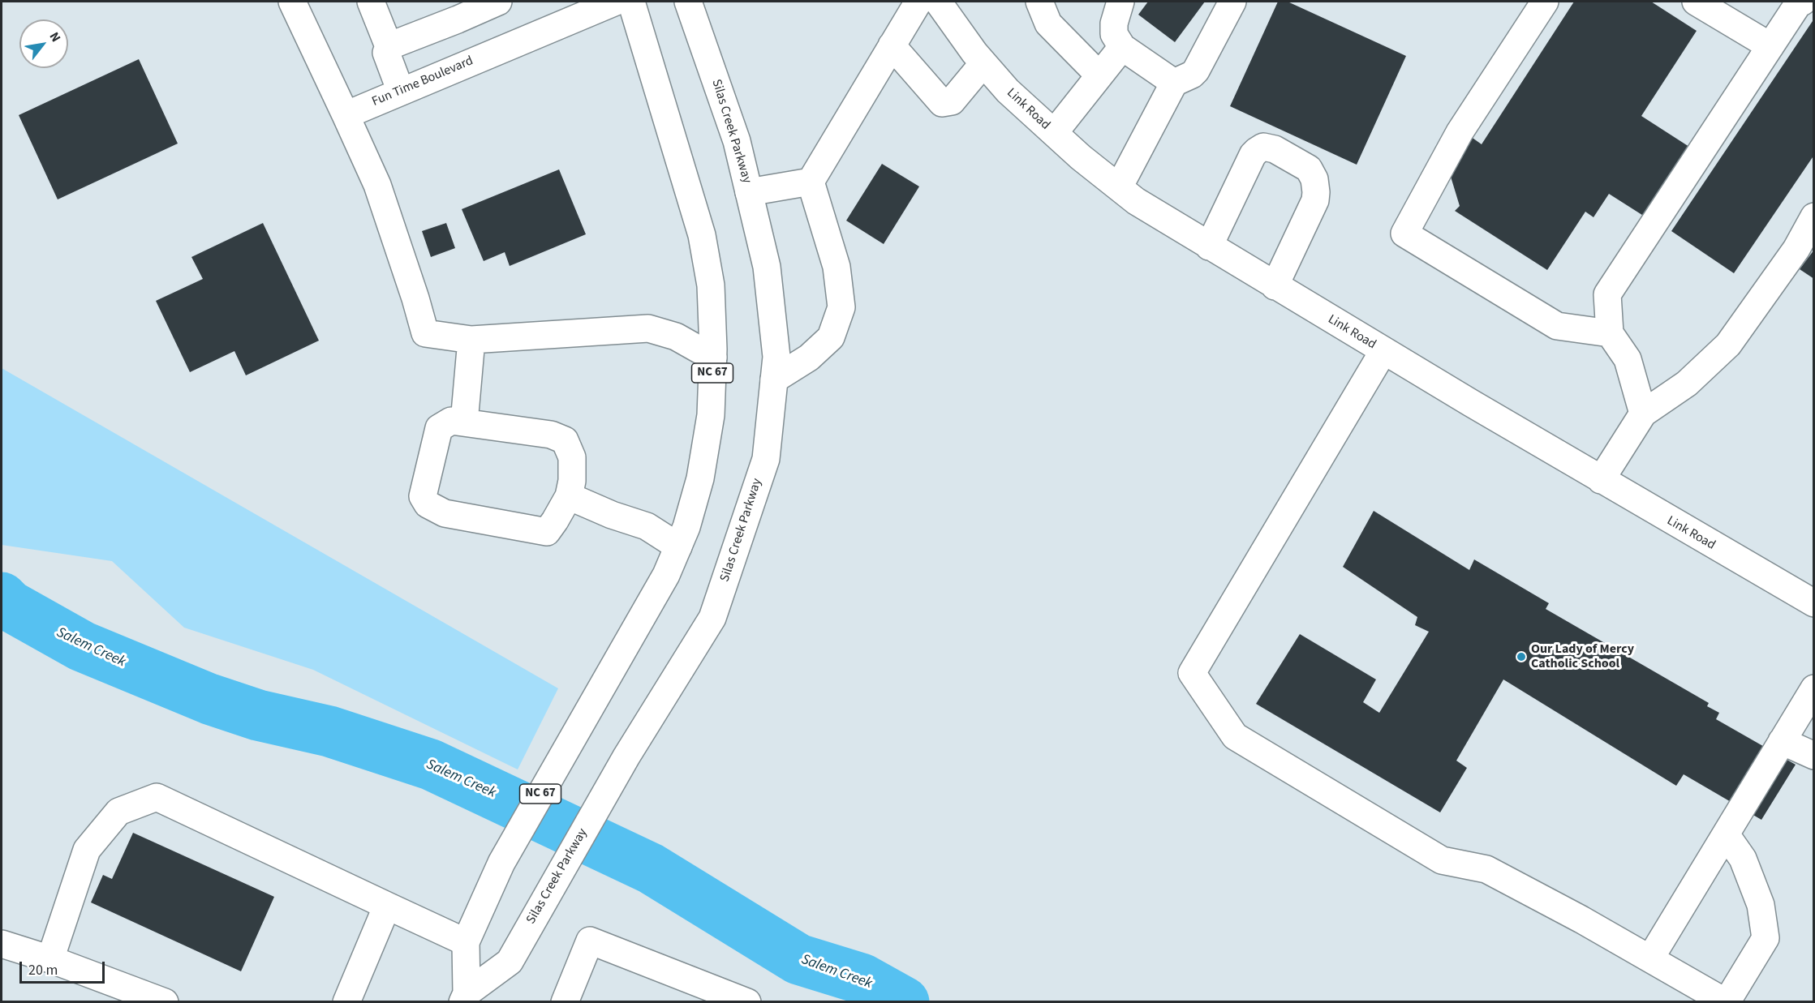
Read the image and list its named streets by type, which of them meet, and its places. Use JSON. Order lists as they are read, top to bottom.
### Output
{
  "streets": {
    "main road": [
      "Fun Time Boulevard",
      "Link Road",
      "Silas Creek Parkway",
      "NC 67"
    ]
  },
  "water": ["Salem Creek"],
  "places": ["Our Lady of Mercy Catholic School"],
  "scale_bar": "20 m",
  "north": "top right"
}
